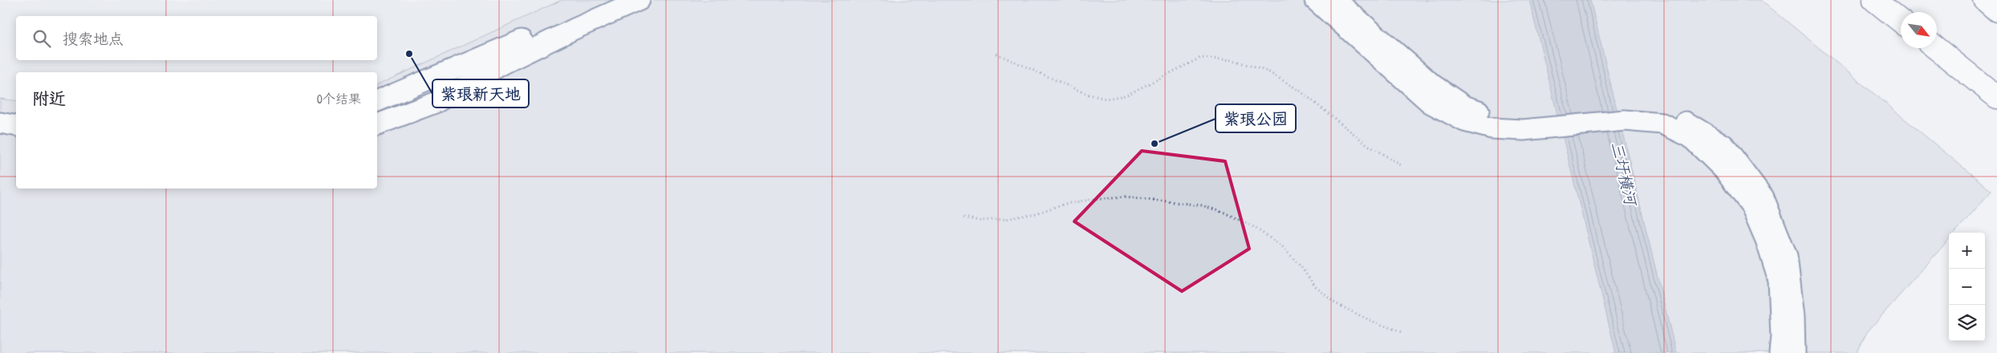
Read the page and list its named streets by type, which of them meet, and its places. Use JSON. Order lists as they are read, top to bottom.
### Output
{
  "water": ["三圩横河"],
  "places": ["紫琅新天地", "紫琅公园"],
  "north": "bottom right",
  "page": {
    "search": "搜索地点",
    "heading": ["附近", "0个结果"],
    "map_buttons": ["+", "−"]
  }
}
